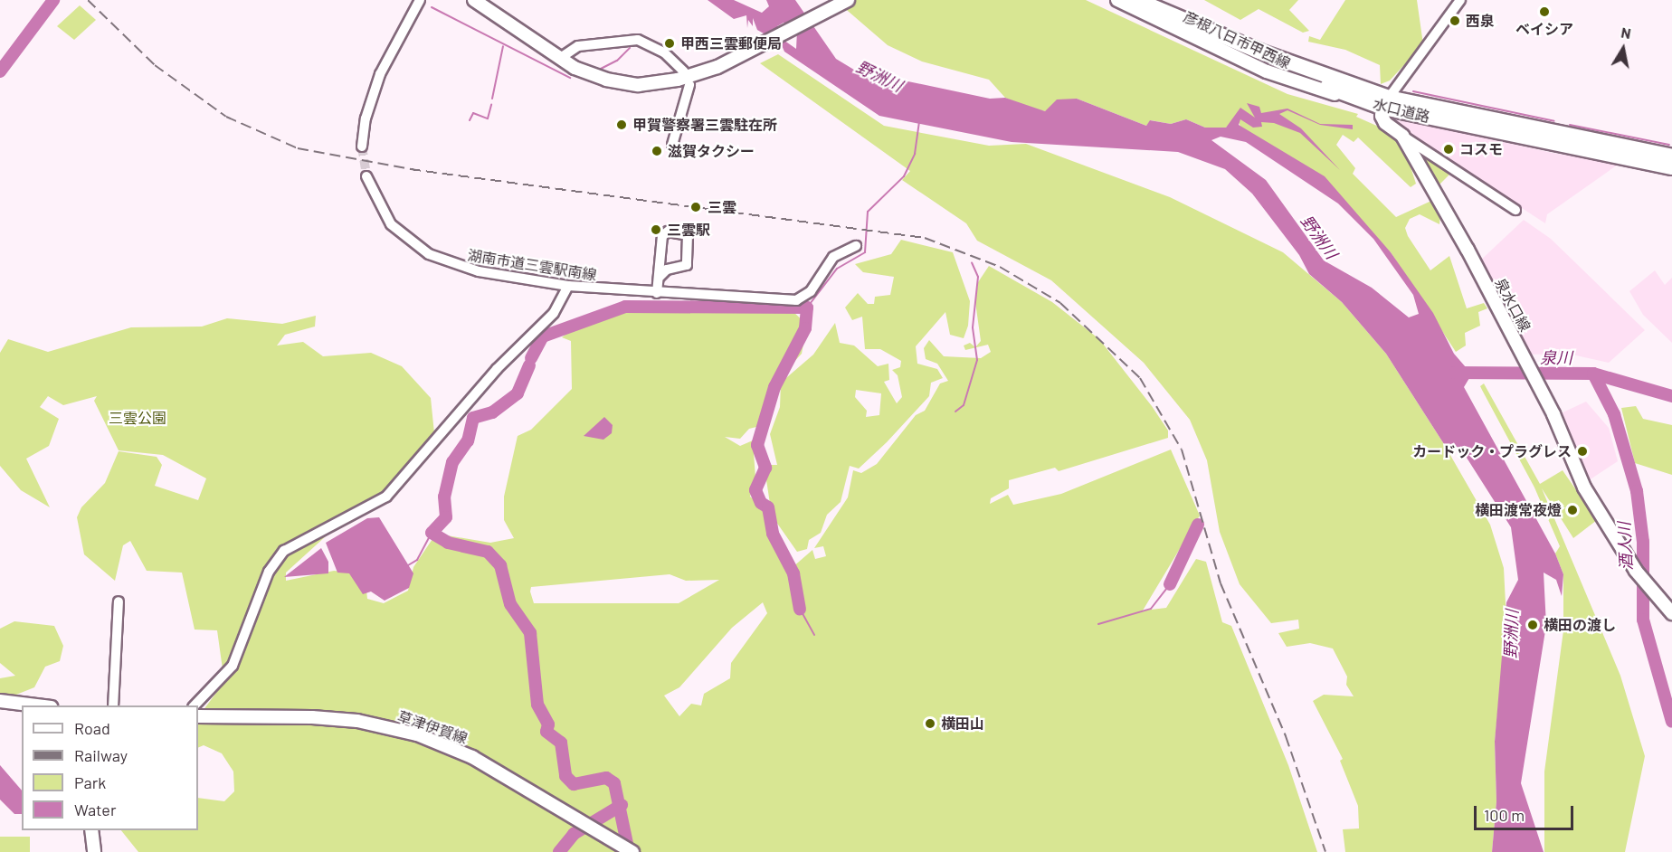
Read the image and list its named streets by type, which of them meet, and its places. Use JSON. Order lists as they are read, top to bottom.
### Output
{
  "streets": {
    "highway": ["水口道路"],
    "main road": ["彦根八日市甲西線", "泉水口線", "草津伊賀線"],
    "street": ["湖南市道三雲駅南線"]
  },
  "crossings": [
    ["彦根八日市甲西線", "水口道路"],
    ["水口道路", "泉水口線"]
  ],
  "water": ["野洲川", "泉川", "酒人川"],
  "parks": ["三雲公園"],
  "places": [
    "ベイシア",
    "西泉",
    "甲西三雲郵便局",
    "甲賀警察署三雲駐在所",
    "コスモ",
    "滋賀タクシー",
    "三雲",
    "三雲駅",
    "カードック・プラグレス",
    "横田渡常夜燈",
    "横田の渡し",
    "横田山"
  ],
  "legend": [
    "Road",
    "Railway",
    "Park",
    "Water"
  ],
  "scale_bar": "100 m",
  "north": "top"
}
